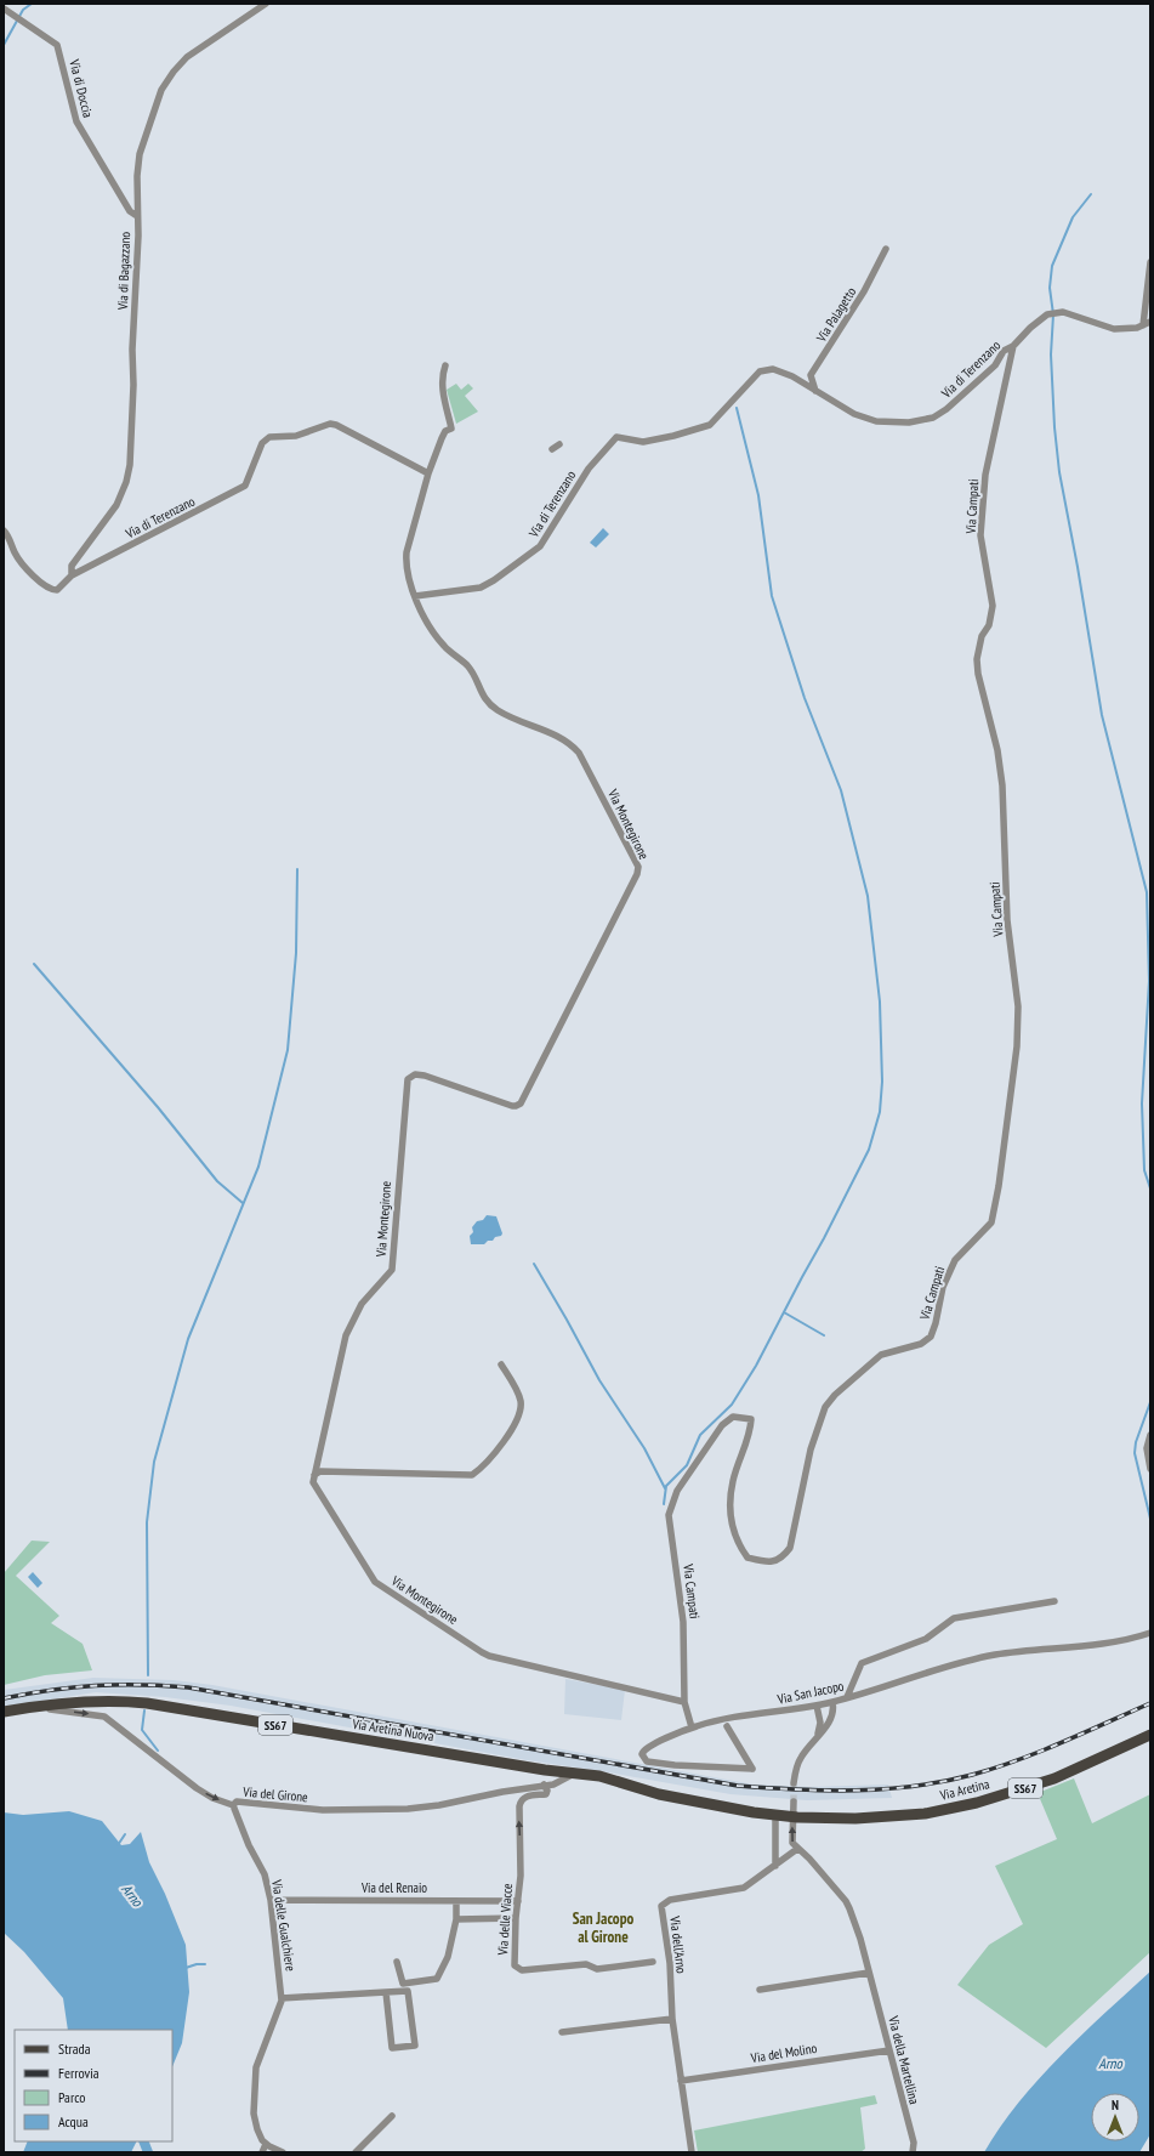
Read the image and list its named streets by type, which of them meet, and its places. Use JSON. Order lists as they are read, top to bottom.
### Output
{
  "streets": {
    "main road": ["SS67", "Via Aretina Nuova", "Via Aretina"],
    "street": [
      "Via di Doccia",
      "Via di Bagazzano",
      "Via Palagetto",
      "Via di Terenzano",
      "Via Campati",
      "Via Montegirone",
      "Via San Jacopo",
      "Via del Girone",
      "Via del Renaio",
      "Via delle Viacce",
      "Via delle Gualchiere",
      "Via dell'Arno",
      "Via del Molino",
      "Via della Martellina"
    ]
  },
  "crossings": [
    ["Via di Doccia", "Via di Bagazzano"],
    ["Via di Bagazzano", "Via di Terenzano"],
    ["Via di Terenzano", "Via Campati"],
    ["Via di Terenzano", "Via Montegirone"],
    ["Via Campati", "Via Montegirone"],
    ["Via Campati", "Via San Jacopo"],
    ["Via Aretina Nuova", "Via Aretina"],
    ["Via Aretina Nuova", "Via del Girone"],
    ["Via del Girone", "Via delle Viacce"],
    ["Via del Girone", "Via delle Gualchiere"],
    ["Via del Renaio", "Via delle Viacce"],
    ["Via del Renaio", "Via delle Gualchiere"],
    ["Via dell'Arno", "Via del Molino"],
    ["Via del Molino", "Via della Martellina"]
  ],
  "one_way": ["Via del Girone"],
  "districts": ["San Jacopo al Girone"],
  "water": ["Arno"],
  "legend": [
    "Strada",
    "Ferrovia",
    "Parco",
    "Acqua"
  ],
  "north": "top"
}
